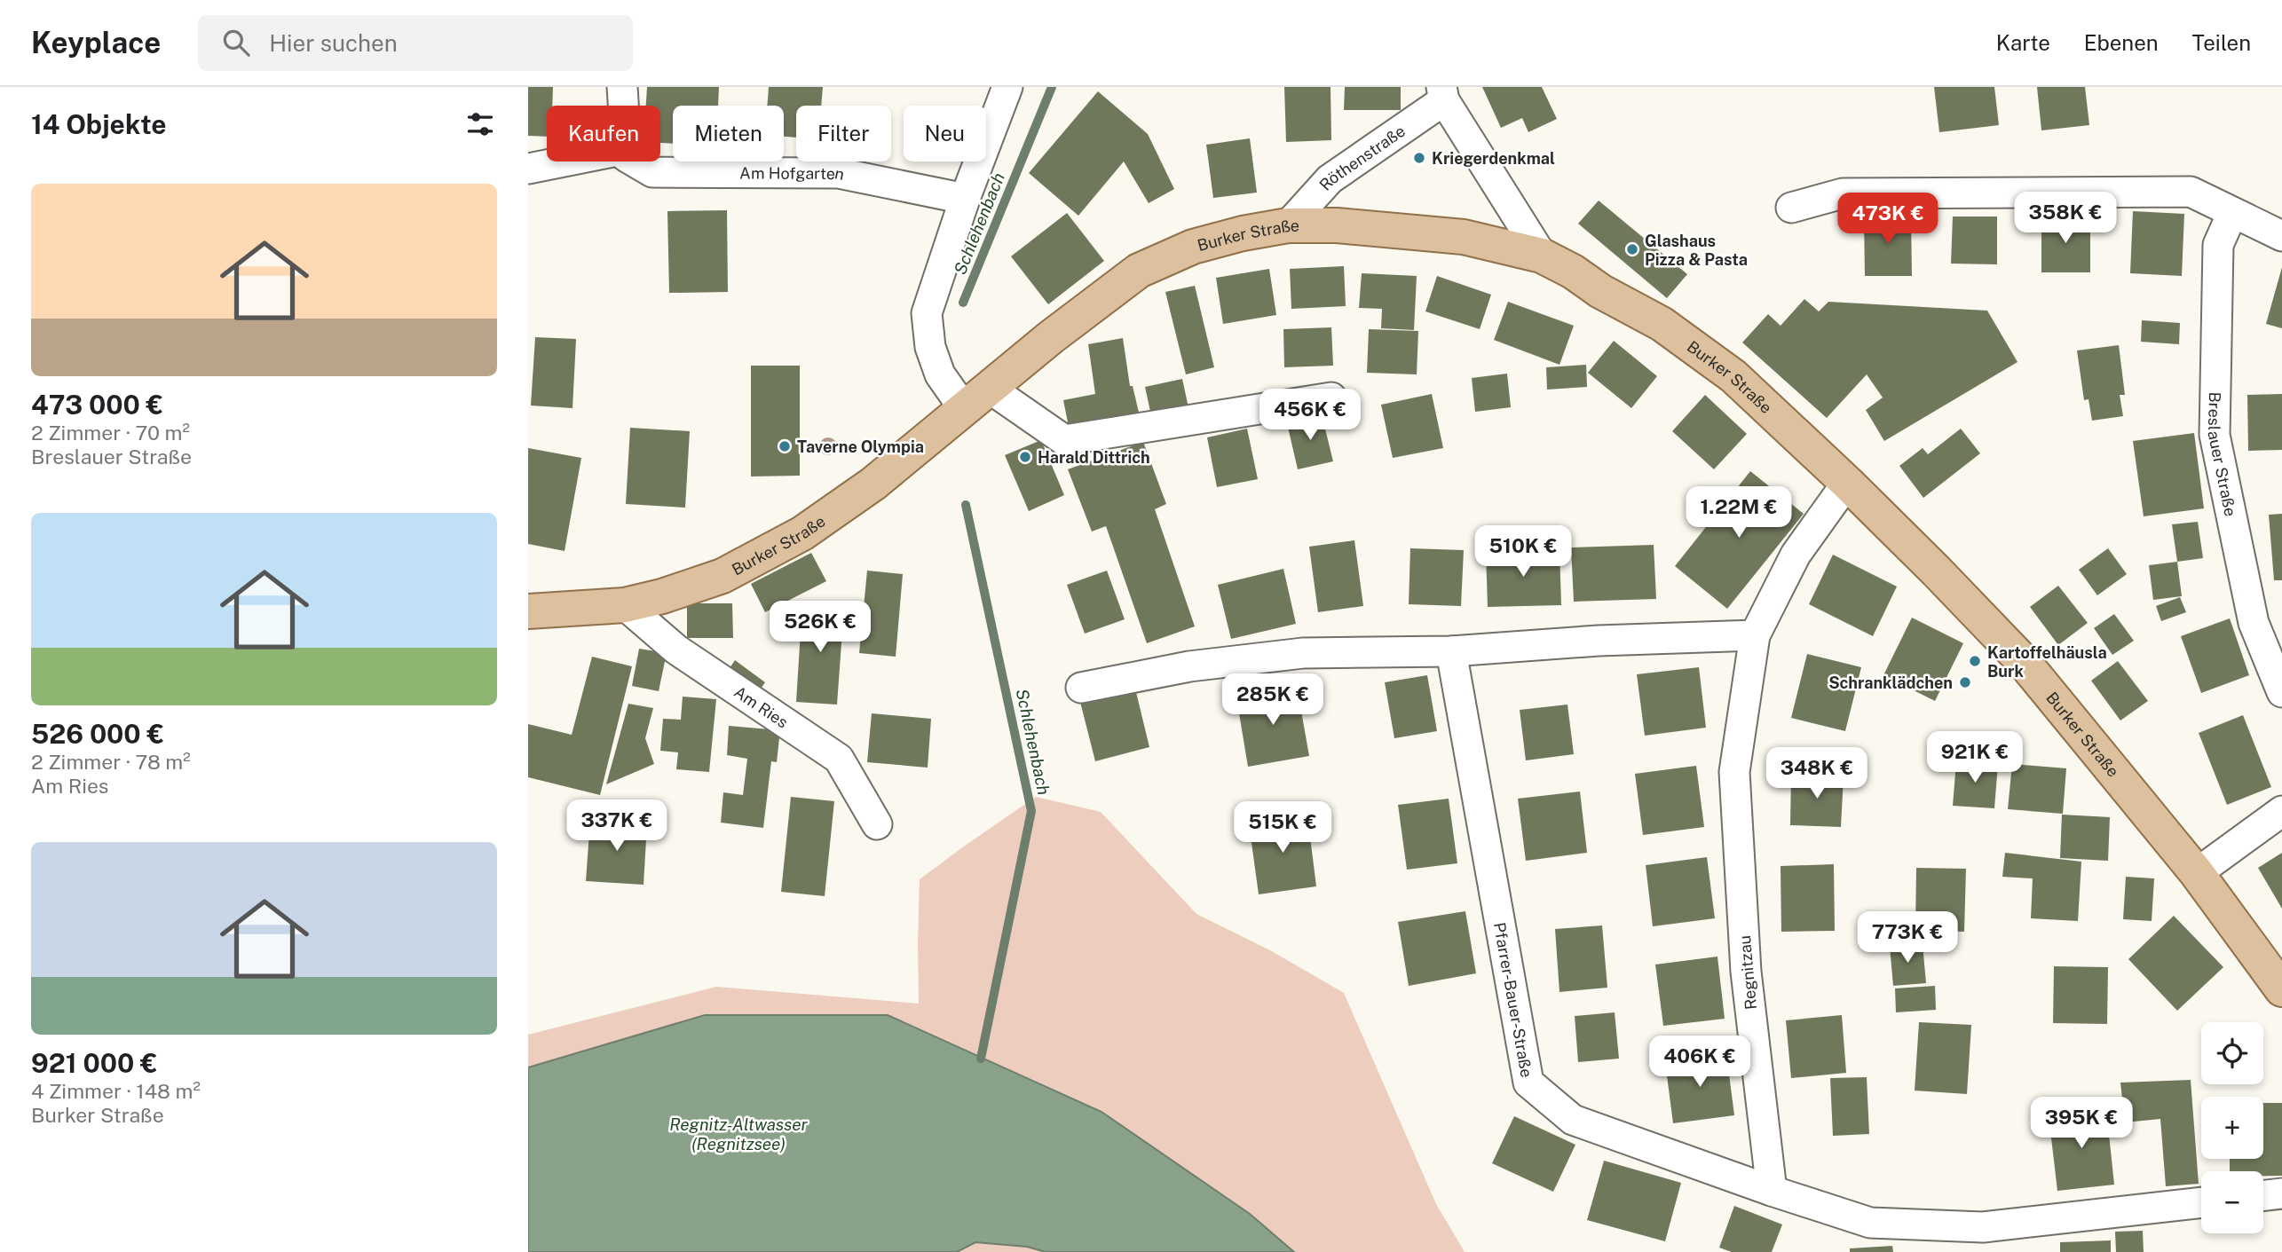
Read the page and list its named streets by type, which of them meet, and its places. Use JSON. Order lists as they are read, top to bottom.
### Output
{
  "streets": {
    "main road": ["Burker Straße"],
    "street": [
      "Röthenstraße",
      "Am Hofgarten",
      "Breslauer Straße",
      "Am Ries",
      "Regnitzau",
      "Pfarrer-Bauer-Straße"
    ]
  },
  "crossings": [
    ["Röthenstraße", "Burker Straße"],
    ["Burker Straße", "Am Ries"],
    ["Burker Straße", "Regnitzau"],
    ["Regnitzau", "Pfarrer-Bauer-Straße"]
  ],
  "water": ["Schlehenbach", "Regnitz-Altwasser (Regnitzsee)"],
  "places": [
    "Kriegerdenkmal",
    "Glashaus Pizza & Pasta",
    "Taverne Olympia",
    "Harald Dittrich",
    "Kartoffelhäusla Burk",
    "Schranklädchen"
  ],
  "page": {
    "header": "Keyplace",
    "search": "Hier suchen",
    "nav": ["Karte", "Ebenen", "Teilen"],
    "heading": "14 Objekte",
    "chip": [
      "Kaufen",
      "Mieten",
      "Filter",
      "Neu"
    ],
    "list": [
      {
        "name": "473 000 €",
        "note": "2 Zimmer · 70 m² · Breslauer Straße"
      },
      {
        "name": "526 000 €",
        "note": "2 Zimmer · 78 m² · Am Ries"
      },
      {
        "name": "921 000 €",
        "note": "4 Zimmer · 148 m² · Burker Straße"
      }
    ],
    "price": [
      "358K €",
      "473K €",
      "456K €",
      "1.22M €",
      "510K €",
      "526K €",
      "285K €",
      "921K €",
      "348K €",
      "337K €",
      "515K €",
      "773K €",
      "406K €",
      "395K €"
    ],
    "map_buttons": ["+", "−"]
  }
}
